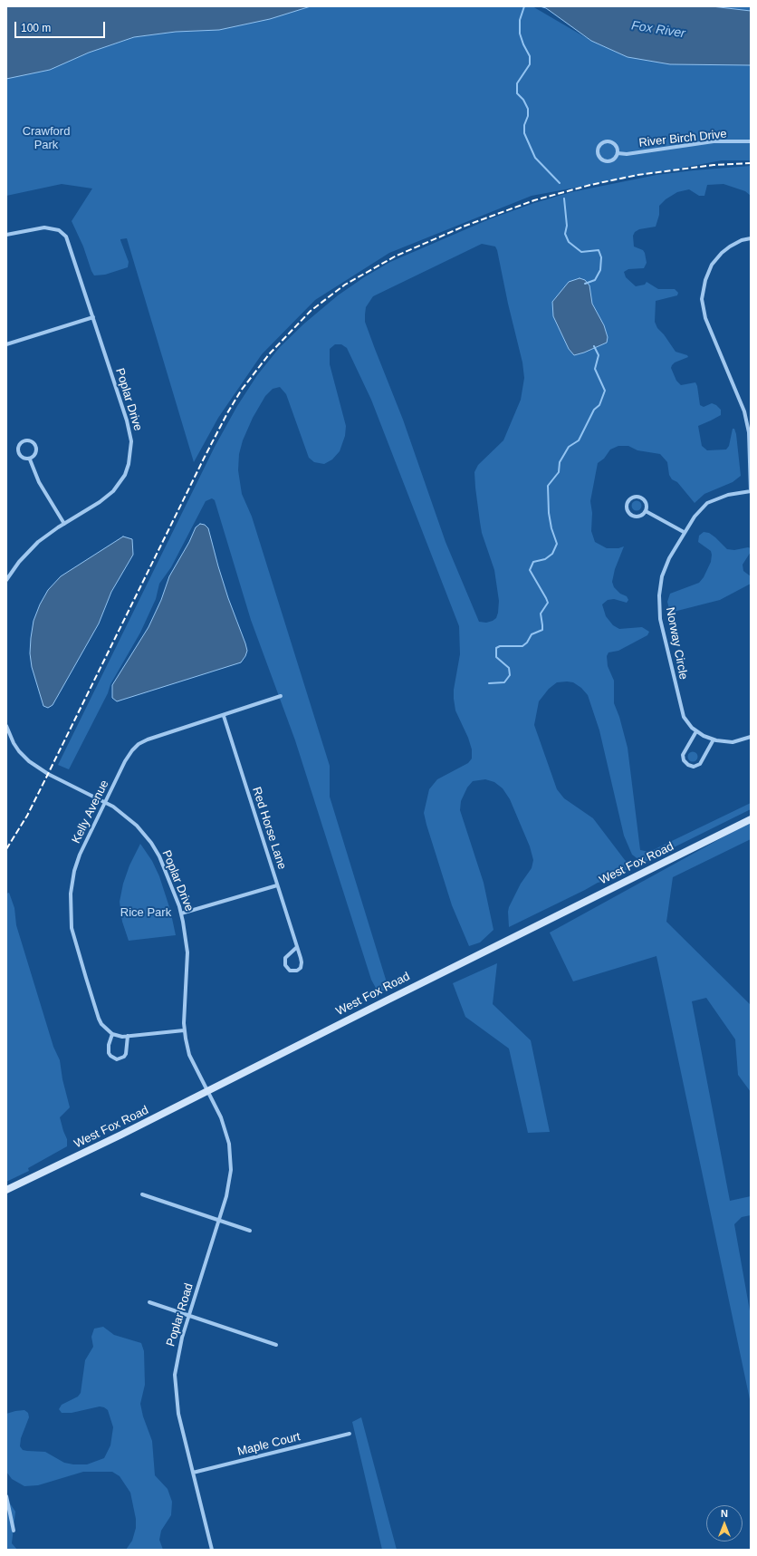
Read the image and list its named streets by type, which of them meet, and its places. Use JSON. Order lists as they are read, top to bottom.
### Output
{
  "streets": {
    "street": [
      "River Birch Drive",
      "Poplar Drive",
      "Norway Circle",
      "Kelly Avenue",
      "Red Horse Lane",
      "West Fox Road",
      "Poplar Road",
      "Maple Court"
    ]
  },
  "crossings": [
    ["Poplar Drive", "Kelly Avenue"],
    ["Poplar Drive", "West Fox Road"],
    ["Poplar Drive", "Poplar Road"],
    ["Kelly Avenue", "Red Horse Lane"],
    ["West Fox Road", "Poplar Road"],
    ["Poplar Road", "Maple Court"]
  ],
  "water": ["Fox River"],
  "parks": ["Crawford Park", "Rice Park"],
  "scale_bar": "100 m",
  "north": "top"
}
